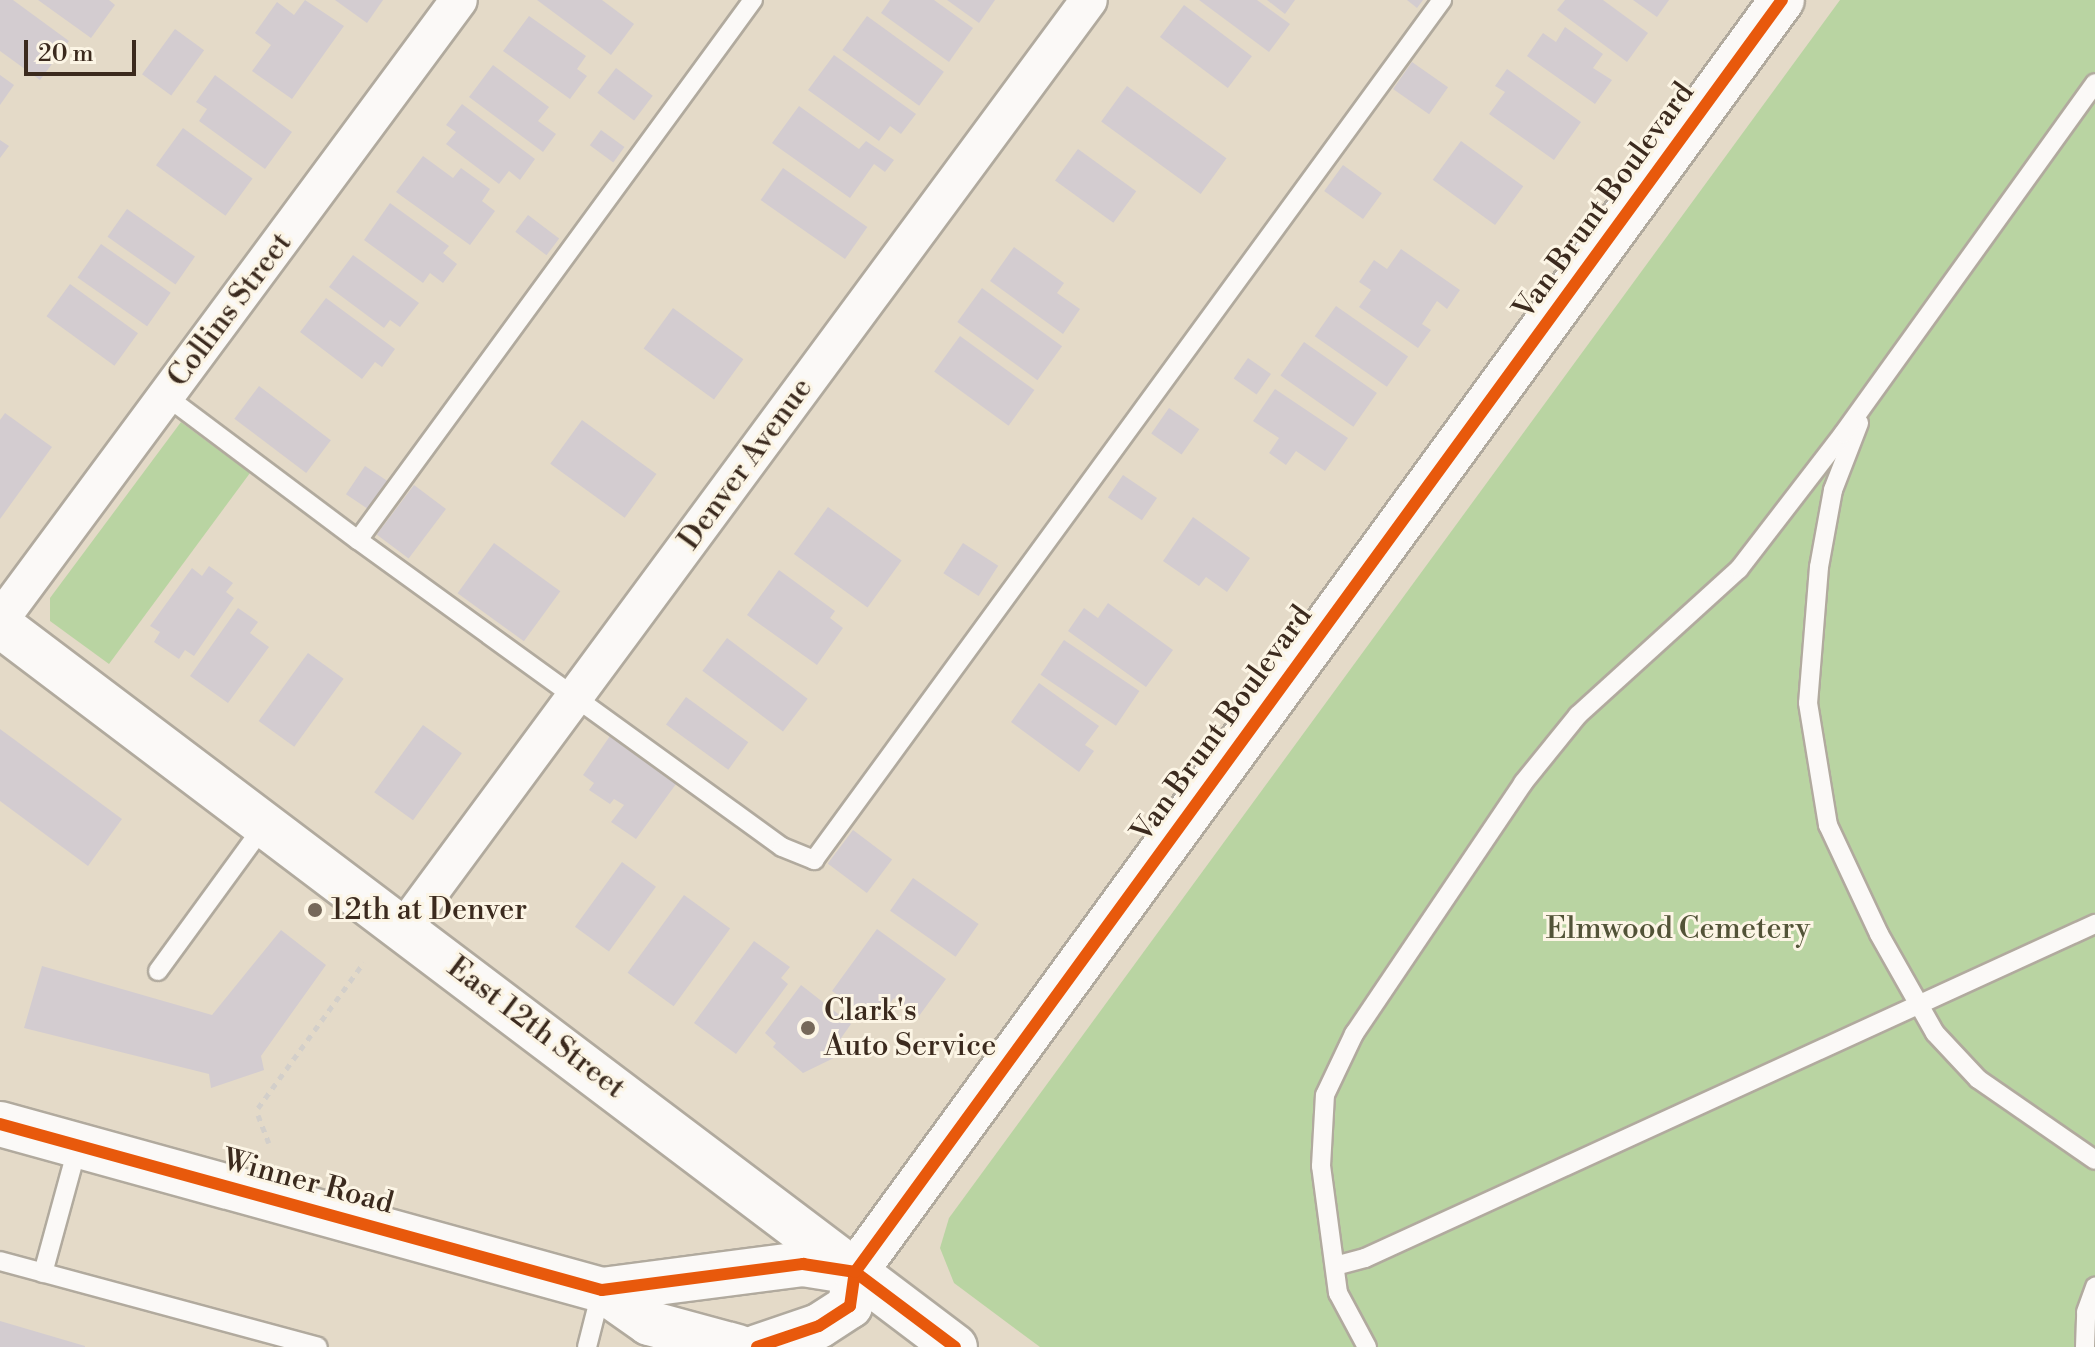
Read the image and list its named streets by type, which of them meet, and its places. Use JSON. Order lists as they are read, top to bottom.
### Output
{
  "streets": {
    "street": [
      "Van Brunt Boulevard",
      "Collins Street",
      "Denver Avenue",
      "East 12th Street",
      "Winner Road"
    ]
  },
  "crossings": [
    ["Van Brunt Boulevard", "East 12th Street"],
    ["Collins Street", "East 12th Street"],
    ["Denver Avenue", "East 12th Street"]
  ],
  "parks": ["Elmwood Cemetery"],
  "places": ["12th at Denver", "Clark's Auto Service"],
  "scale_bar": "20 m"
}
